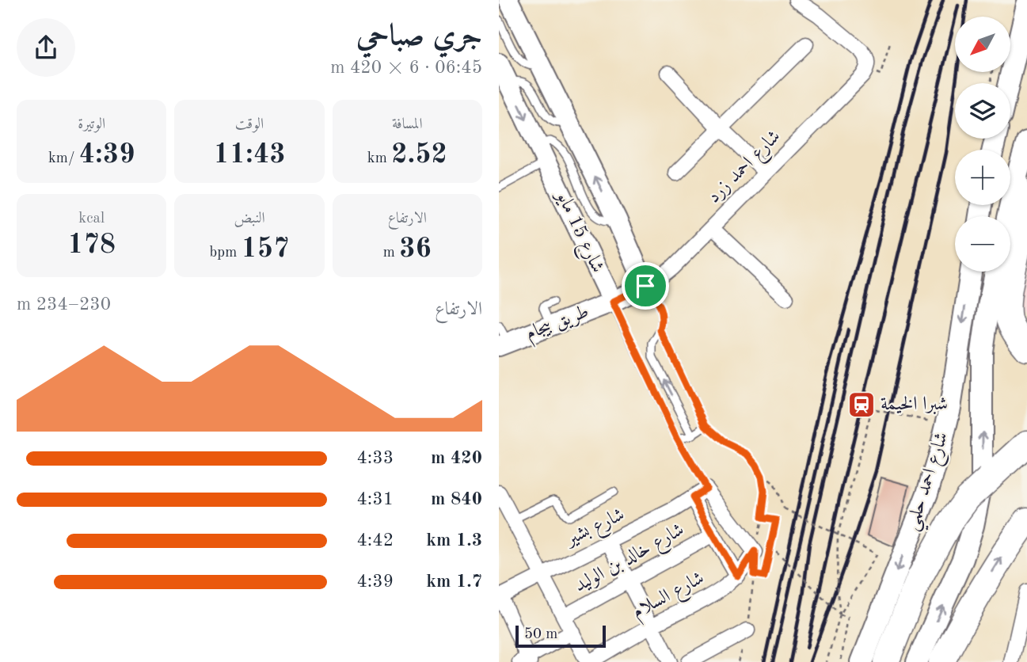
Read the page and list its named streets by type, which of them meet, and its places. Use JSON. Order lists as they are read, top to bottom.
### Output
{
  "streets": {
    "main road": ["شارع 15 مايو", "طريق بيجام", "شارع احمد حلمي"],
    "street": [
      "شارع احمد زرد",
      "شارع بشير",
      "شارع خالد بن الوليد",
      "شارع السلام"
    ]
  },
  "crossings": [
    ["شارع احمد زرد", "شارع 15 مايو"],
    ["شارع احمد زرد", "طريق بيجام"],
    ["شارع 15 مايو", "طريق بيجام"],
    ["شارع 15 مايو", "شارع بشير"]
  ],
  "places": {
    "station": ["شبرا الخيمة"]
  },
  "scale_bar": "50 m",
  "north": "bottom left",
  "page": {
    "heading": ["جري صباحي", "06:45 · 6 × 420 m"],
    "map_buttons": ["+", "−"],
    "stats": [
      ["المسافة", "2.52 km"],
      ["الوقت", "11:43"],
      ["الوتيرة", "4:39 /km"],
      ["الارتفاع", "36 m"],
      ["النبض", "157 bpm"],
      ["kcal", "178"]
    ],
    "chart": ["الارتفاع", "230–234 m"],
    "list": [
      {
        "name": "420 m",
        "note": "4:33"
      },
      {
        "name": "840 m",
        "note": "4:31"
      },
      {
        "name": "1.3 km",
        "note": "4:42"
      },
      {
        "name": "1.7 km",
        "note": "4:39"
      }
    ],
    "scale": "50 m"
  }
}
